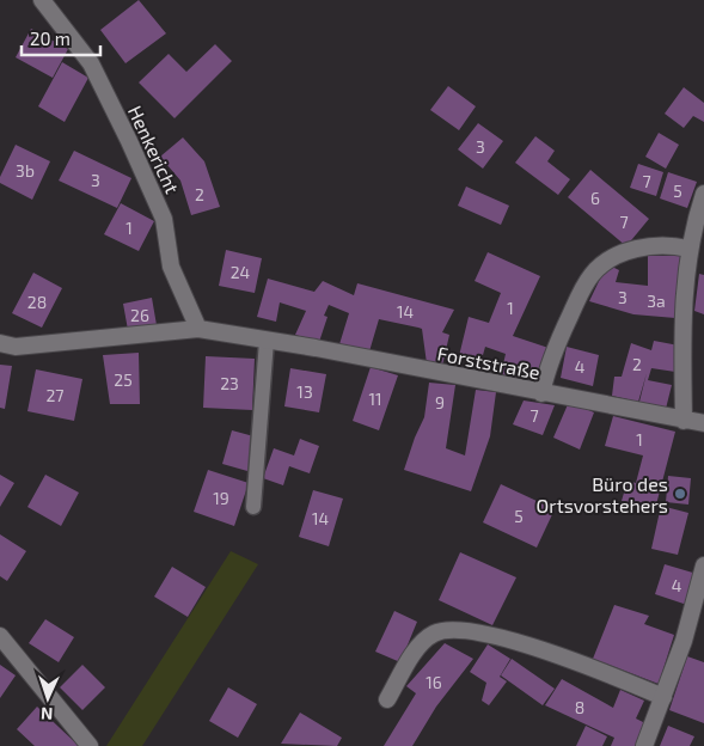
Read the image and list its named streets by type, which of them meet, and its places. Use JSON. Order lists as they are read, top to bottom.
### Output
{
  "streets": {
    "street": ["Henkericht", "Forststraße"]
  },
  "crossings": [
    ["Henkericht", "Forststraße"]
  ],
  "places": ["Büro des Ortsvorstehers"],
  "house_numbers": [
    "3",
    "3b",
    "3",
    "7",
    "5",
    "2",
    "6",
    "7",
    "1",
    "24",
    "3",
    "3a",
    "28",
    "1",
    "14",
    "26",
    "2",
    "4",
    "25",
    "23",
    "13",
    "27",
    "11",
    "9",
    "7",
    "1",
    "19",
    "5",
    "14",
    "4",
    "16",
    "8"
  ],
  "scale_bar": "20 m",
  "north": "bottom"
}
